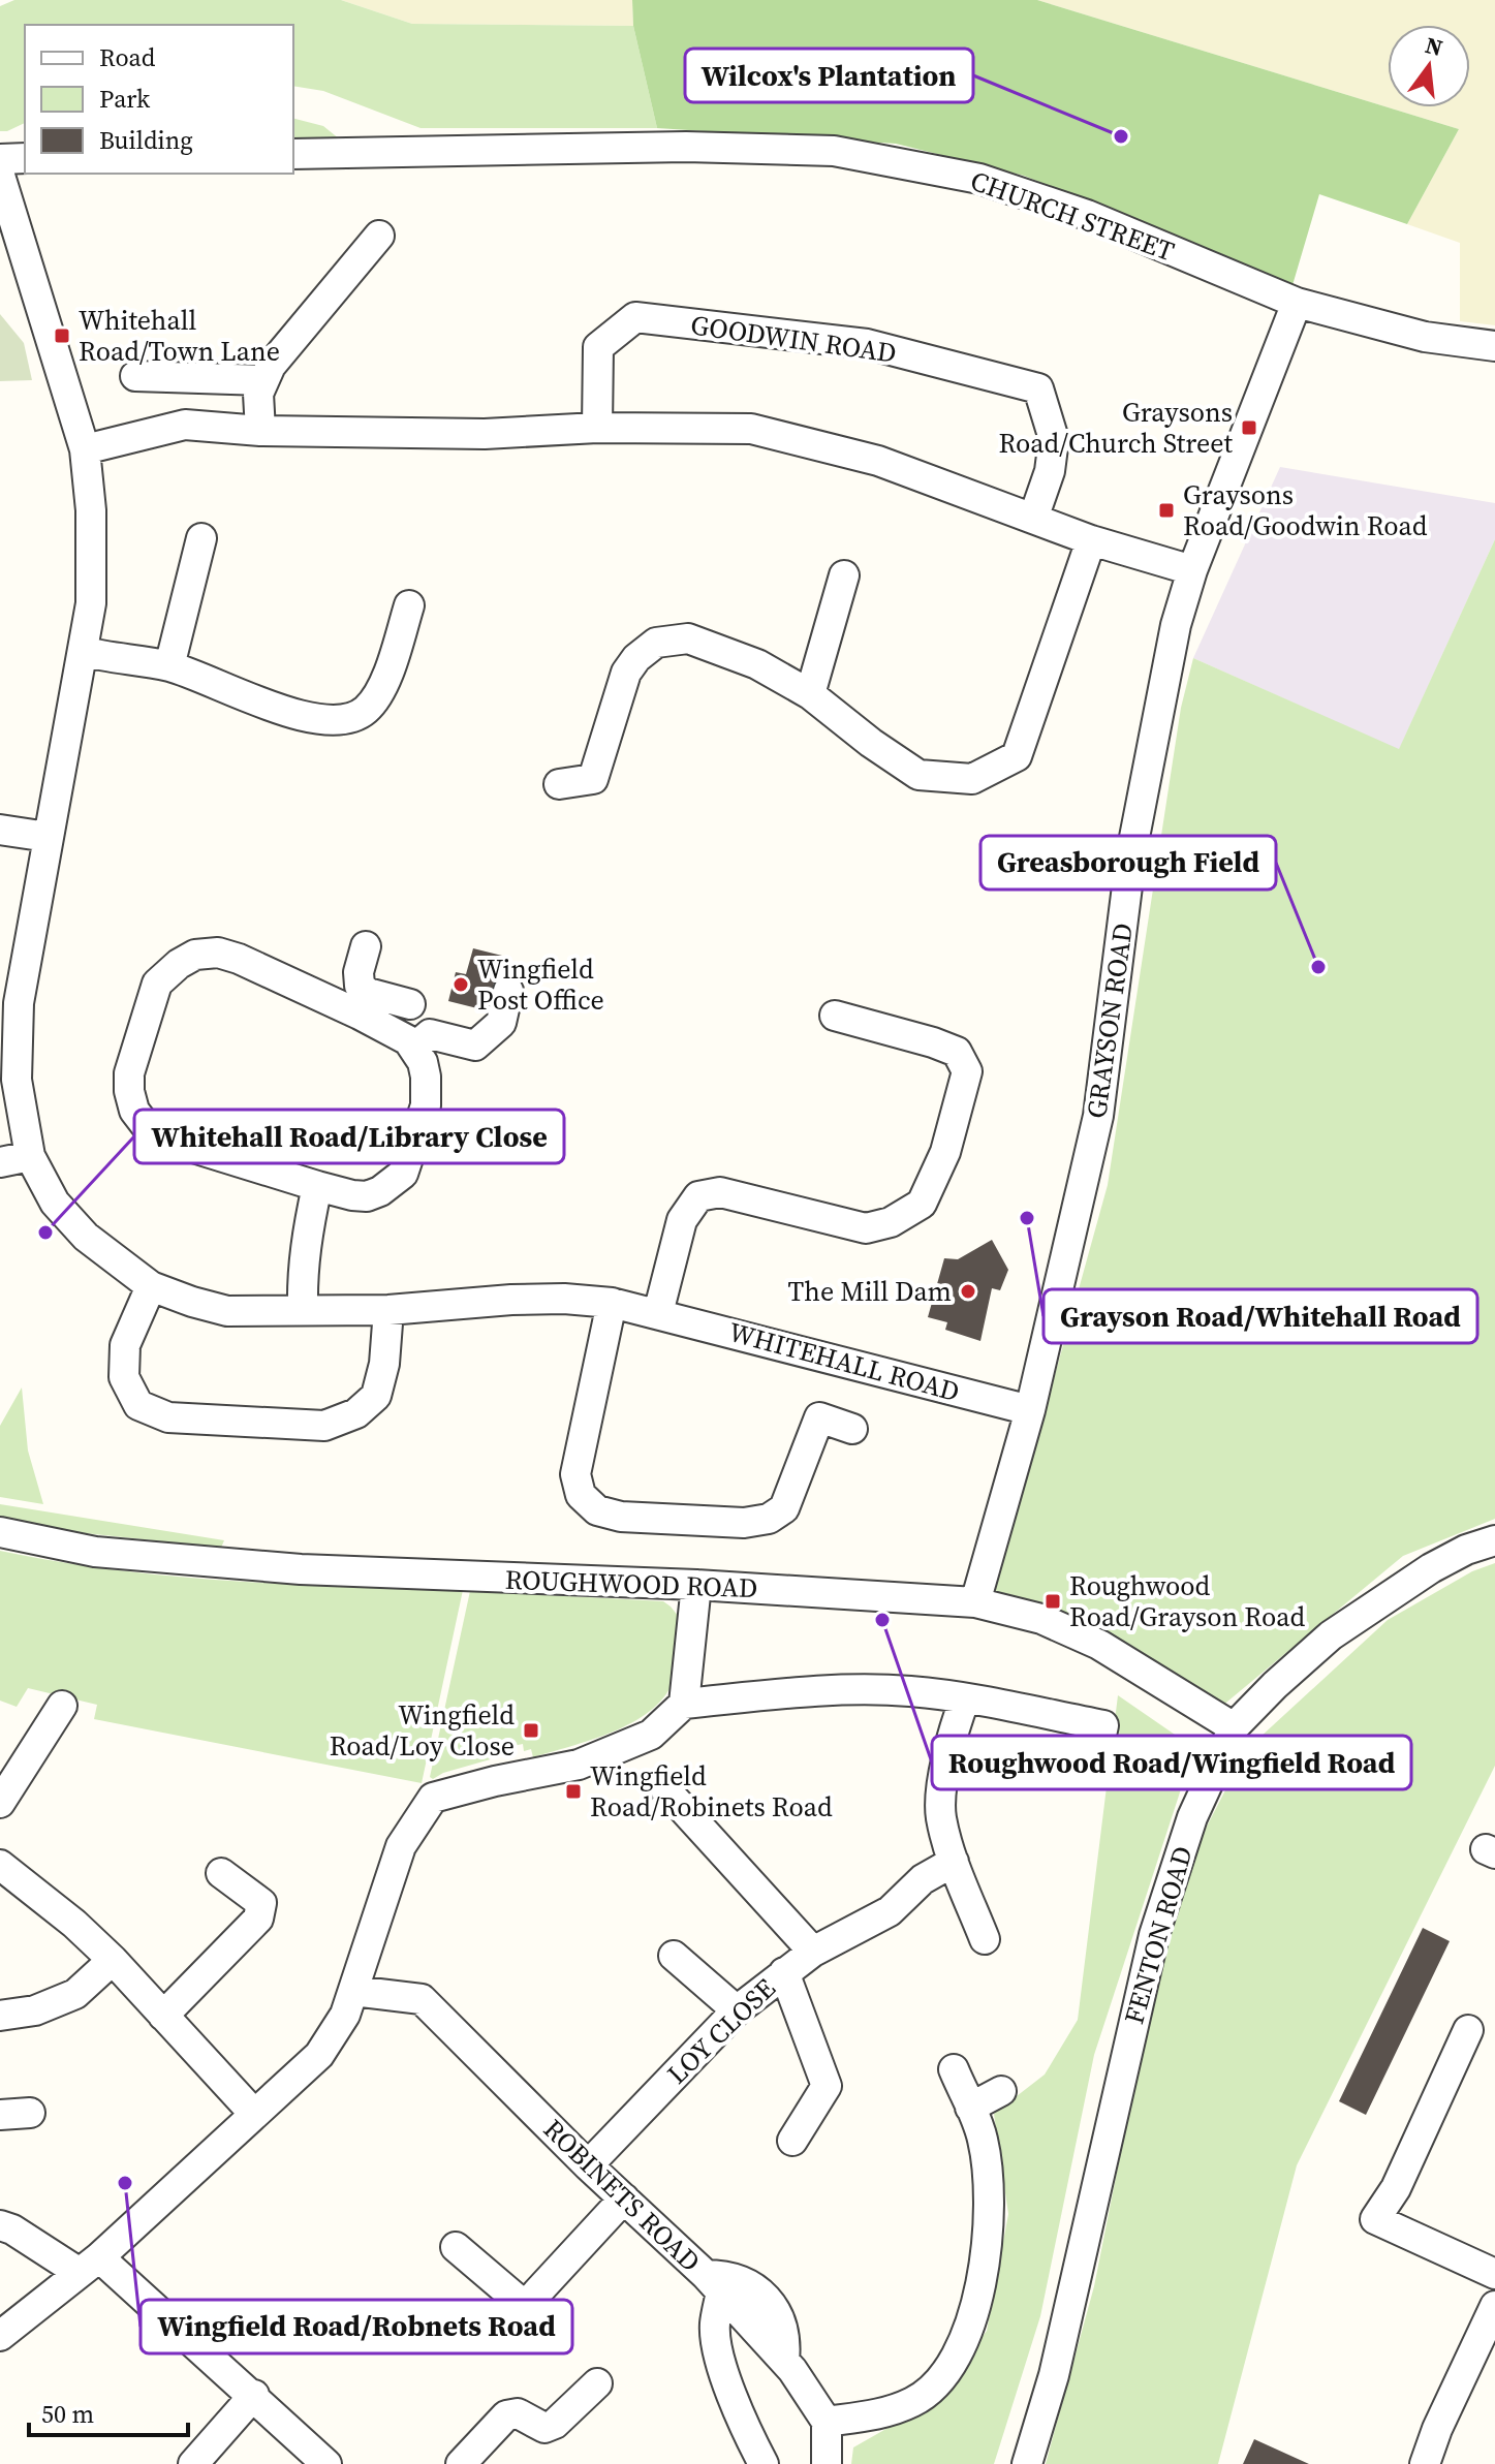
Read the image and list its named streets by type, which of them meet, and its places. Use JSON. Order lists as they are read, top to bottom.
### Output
{
  "streets": {
    "street": [
      "CHURCH STREET",
      "GOODWIN ROAD",
      "GRAYSON ROAD",
      "WHITEHALL ROAD",
      "ROUGHWOOD ROAD",
      "FENTON ROAD",
      "LOY CLOSE",
      "ROBINETS ROAD"
    ]
  },
  "crossings": [
    ["CHURCH STREET", "GRAYSON ROAD"],
    ["GRAYSON ROAD", "WHITEHALL ROAD"],
    ["GRAYSON ROAD", "ROUGHWOOD ROAD"],
    ["ROUGHWOOD ROAD", "FENTON ROAD"],
    ["LOY CLOSE", "ROBINETS ROAD"]
  ],
  "places": {
    "other": [
      "Wilcox's Plantation",
      "Greasborough Field",
      "Wingfield Post Office",
      "Grayson Road/Whitehall Road",
      "Whitehall Road/Library Close",
      "The Mill Dam",
      "Roughwood Road/Wingfield Road",
      "Wingfield Road/Robnets Road"
    ],
    "transit": [
      "Whitehall Road/Town Lane",
      "Graysons Road/Church Street",
      "Graysons Road/Goodwin Road",
      "Roughwood Road/Grayson Road",
      "Wingfield Road/Loy Close",
      "Wingfield Road/Robinets Road"
    ]
  },
  "legend": ["Road", "Park", "Building"],
  "scale_bar": "50 m",
  "north": "top"
}
